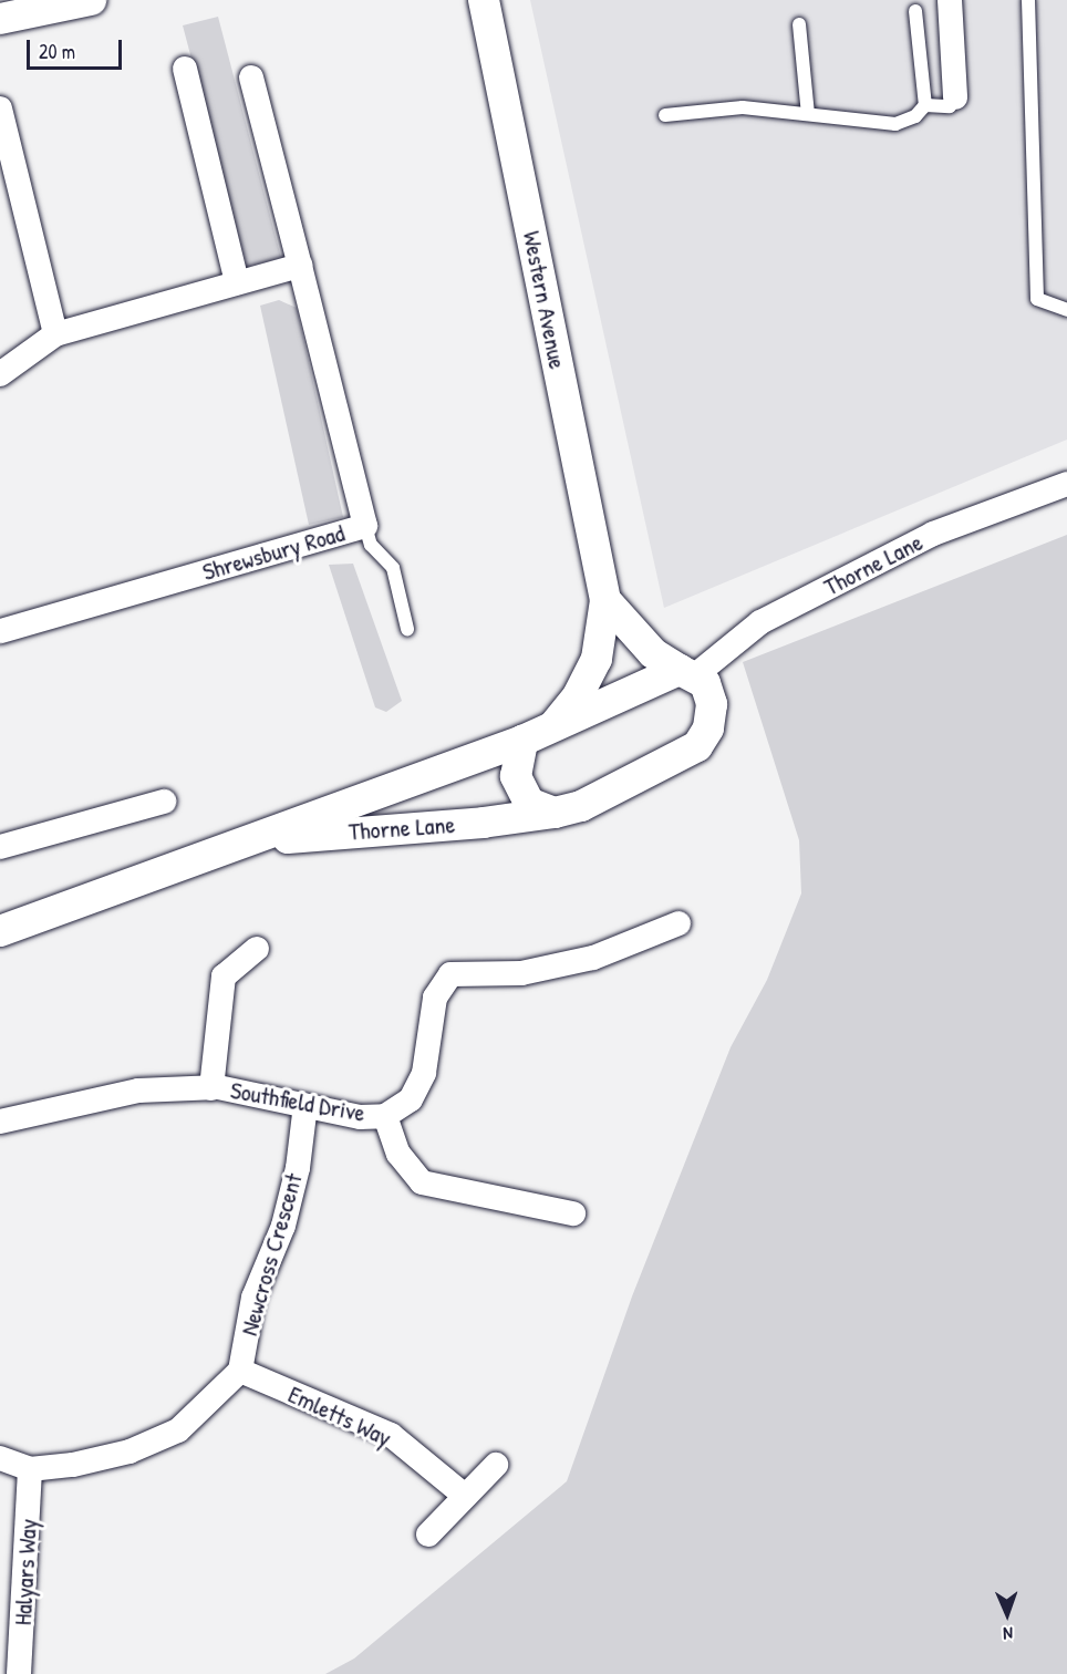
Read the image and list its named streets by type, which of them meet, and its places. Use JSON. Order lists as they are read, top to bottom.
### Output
{
  "streets": {
    "street": [
      "Western Avenue",
      "Shrewsbury Road",
      "Thorne Lane",
      "Southfield Drive",
      "Newcross Crescent",
      "Emletts Way",
      "Halyars Way"
    ]
  },
  "crossings": [
    ["Western Avenue", "Thorne Lane"],
    ["Southfield Drive", "Newcross Crescent"],
    ["Newcross Crescent", "Emletts Way"],
    ["Newcross Crescent", "Halyars Way"]
  ],
  "scale_bar": "20 m",
  "north": "bottom"
}
